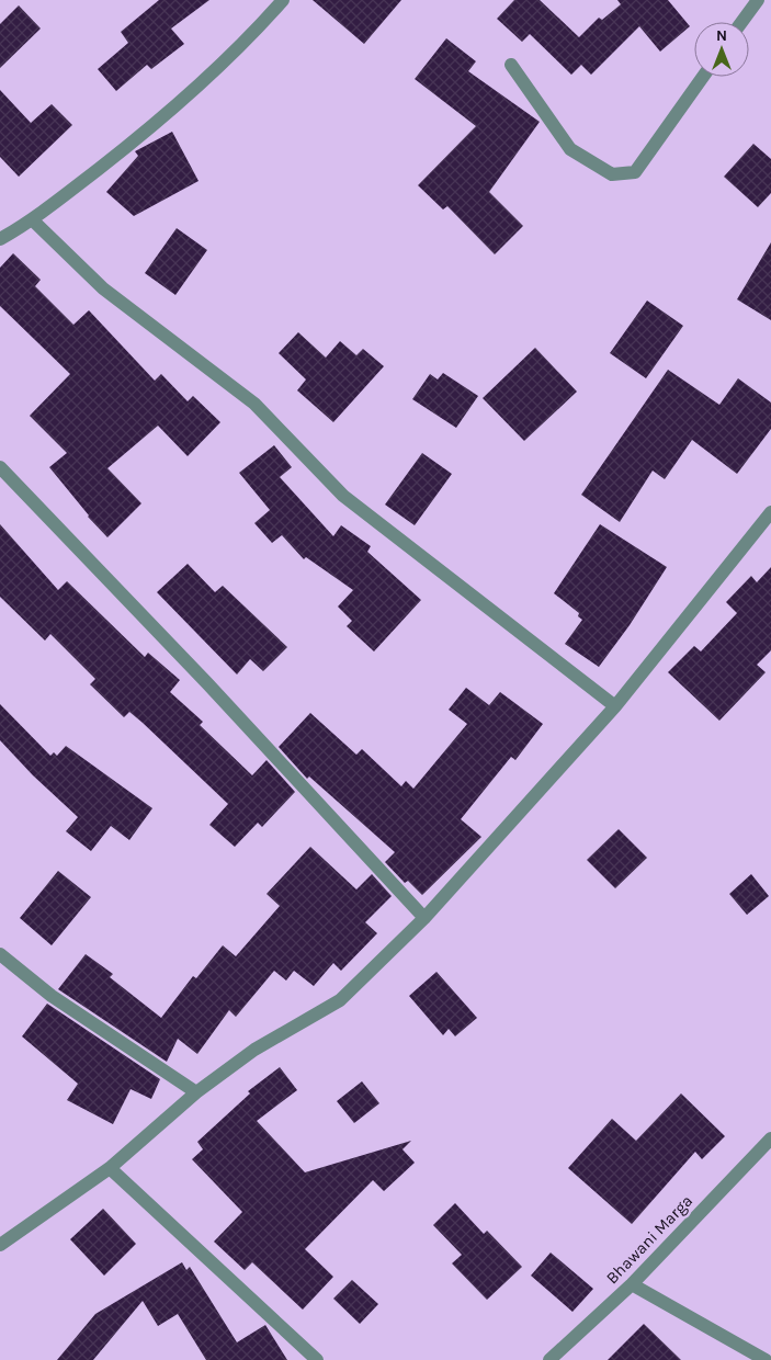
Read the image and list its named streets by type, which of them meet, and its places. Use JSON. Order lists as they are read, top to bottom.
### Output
{
  "streets": {
    "street": ["Bhawani Marga"]
  },
  "north": "top"
}
